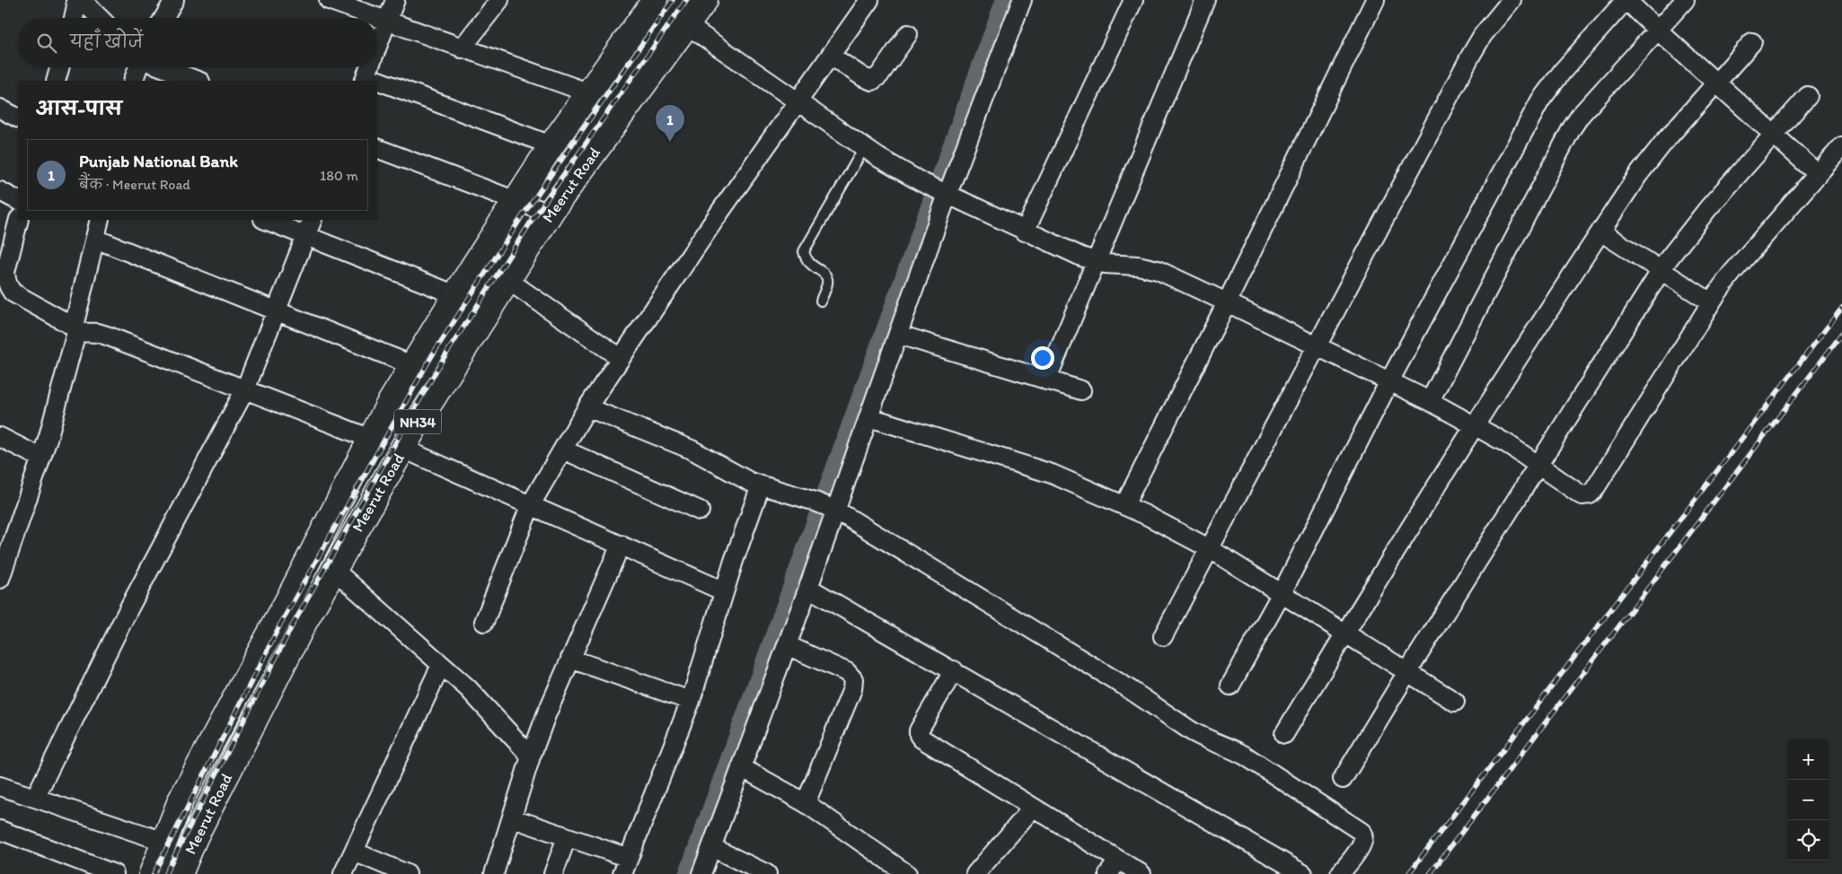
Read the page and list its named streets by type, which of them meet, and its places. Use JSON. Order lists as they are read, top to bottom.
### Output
{
  "streets": {
    "highway": ["Meerut Road", "NH34"]
  },
  "page": {
    "search": "यहाँ खोजें",
    "heading": "आस-पास",
    "pins": "1",
    "list": [
      {
        "mark": "1",
        "name": "Punjab National Bank",
        "note": "बैंक · Meerut Road",
        "value": "180 m"
      }
    ],
    "map_buttons": ["+", "−"]
  }
}
